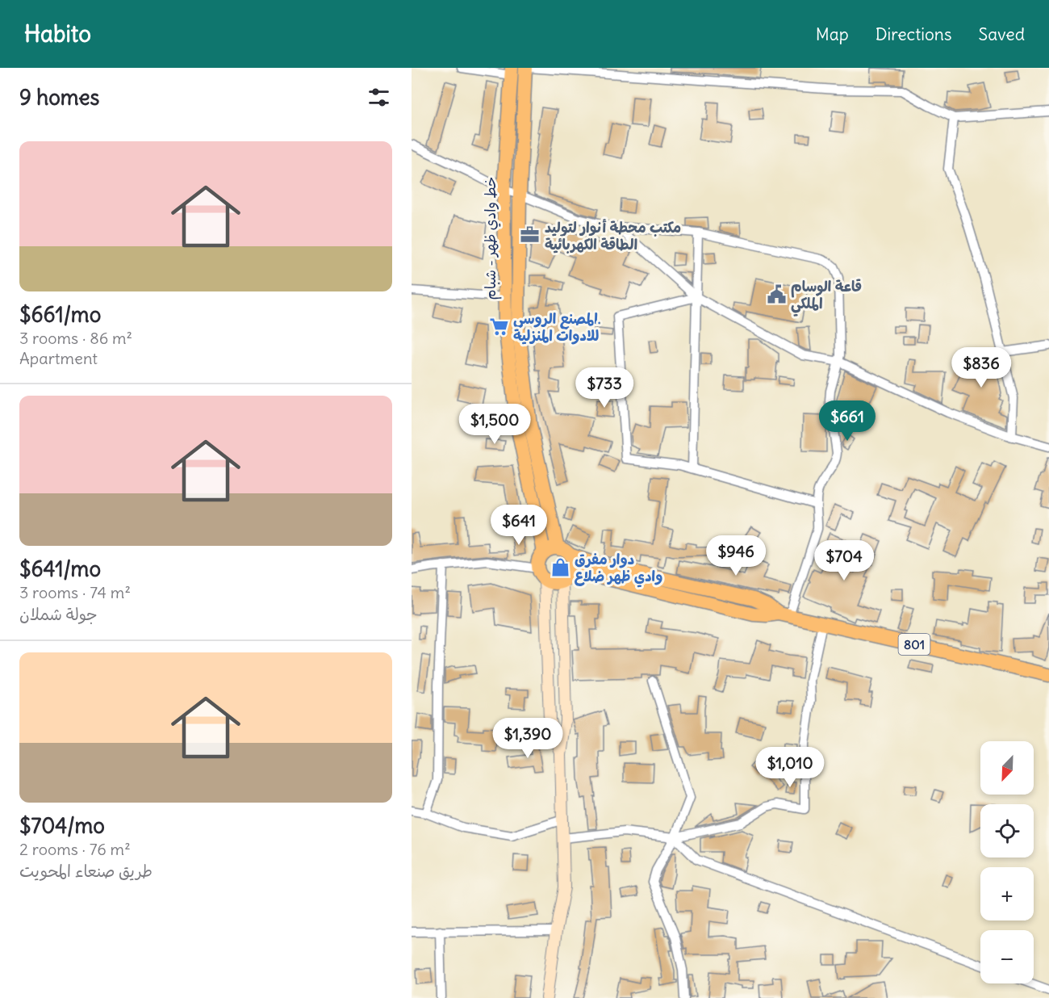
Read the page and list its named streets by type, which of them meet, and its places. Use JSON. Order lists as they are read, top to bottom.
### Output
{
  "streets": {
    "main road": ["خط وادي ظهر - شبام", "801"]
  },
  "crossings": [
    ["خط وادي ظهر - شبام", "801"]
  ],
  "places": {
    "office": ["مكتب محطة أنوار لتوليد الطاقة الكهربائية"],
    "public building": ["قاعة الوسام الملكي"],
    "supermarket": ["المصنع الروسي. للادوات المنزلية"],
    "shop": ["دوار مفرق وادي ظهر ضلاع"]
  },
  "north": "bottom left",
  "page": {
    "header": "Habito",
    "nav": ["Map", "Directions", "Saved"],
    "heading": "9 homes",
    "list": [
      {
        "name": "$661/mo",
        "note": "3 rooms · 86 m² · Apartment"
      },
      {
        "name": "$641/mo",
        "note": "3 rooms · 74 m² · جولة شملان"
      },
      {
        "name": "$704/mo",
        "note": "2 rooms · 76 m² · طريق صنعاء المحويت"
      }
    ],
    "price": [
      "$836",
      "$733",
      "$661",
      "$1,500",
      "$641",
      "$946",
      "$704",
      "$1,390",
      "$1,010"
    ],
    "map_buttons": ["+", "−"]
  }
}
